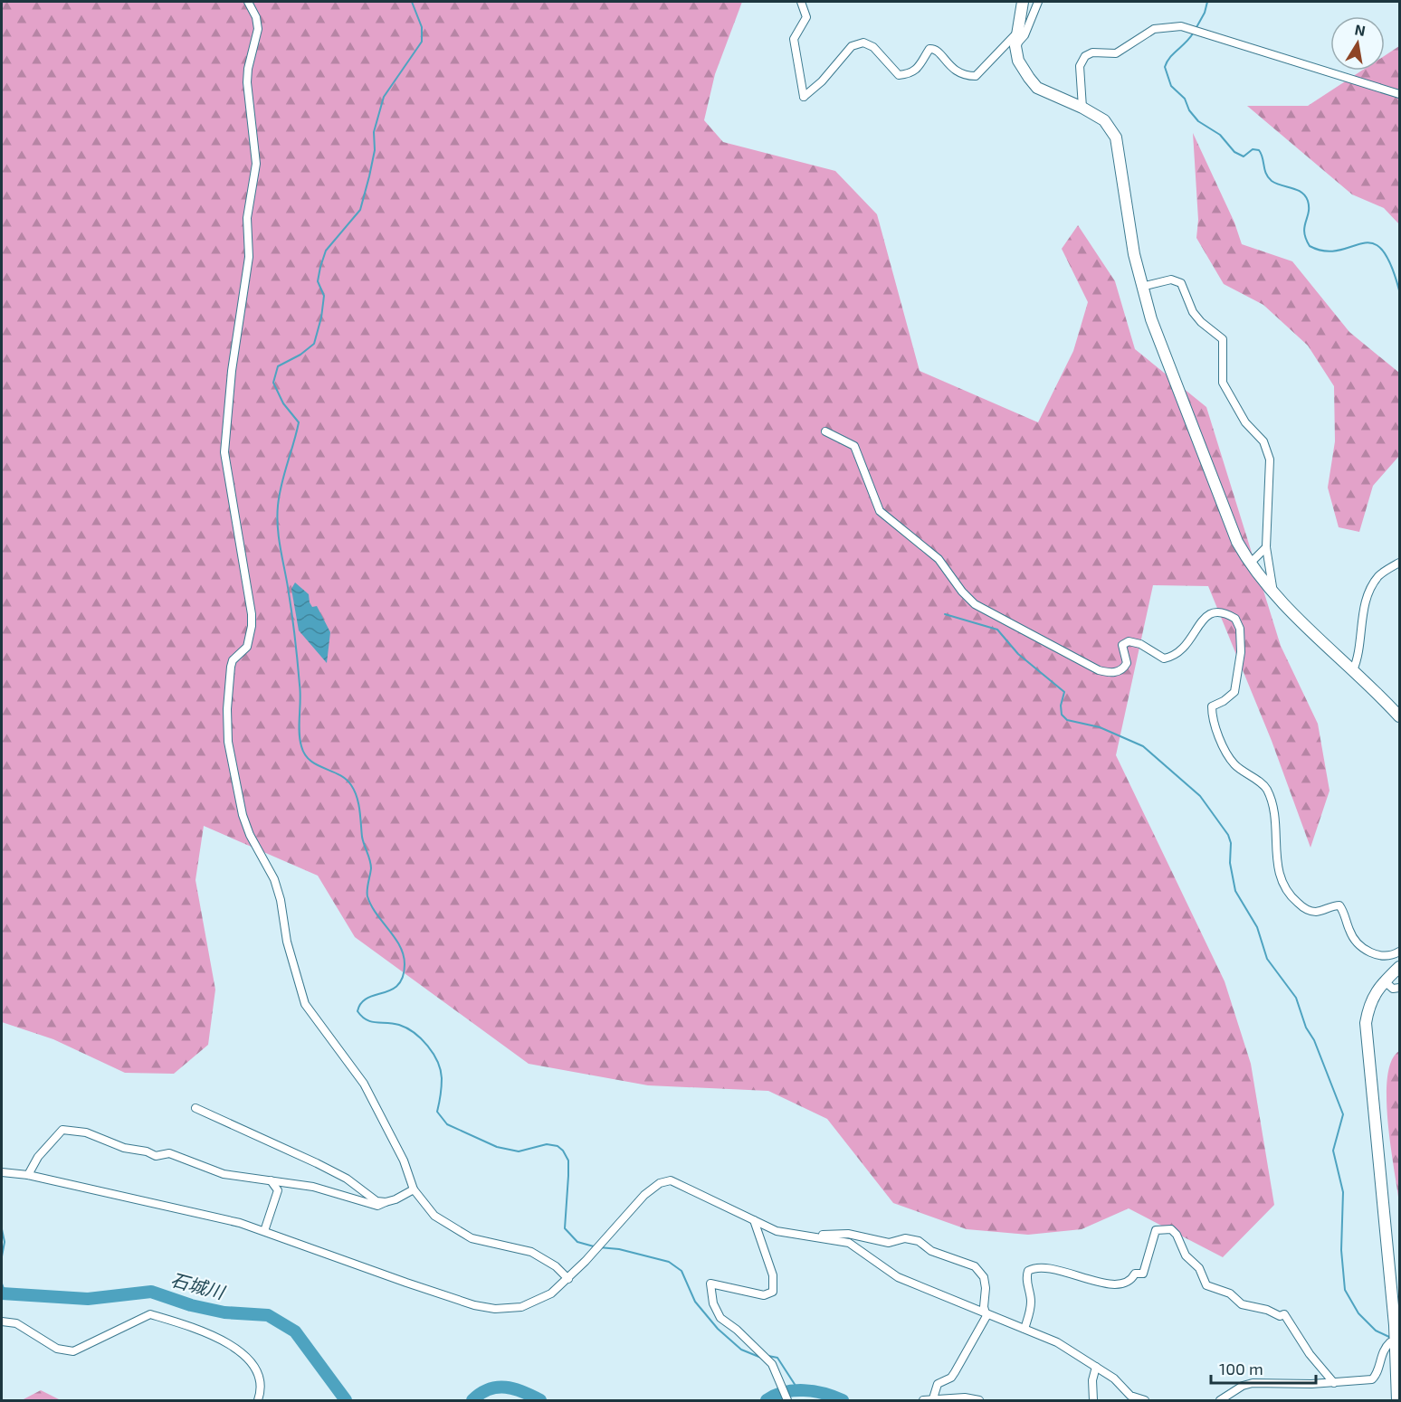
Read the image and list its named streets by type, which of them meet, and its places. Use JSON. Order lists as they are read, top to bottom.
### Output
{
  "water": ["石城川"],
  "scale_bar": "100 m",
  "north": "top"
}
